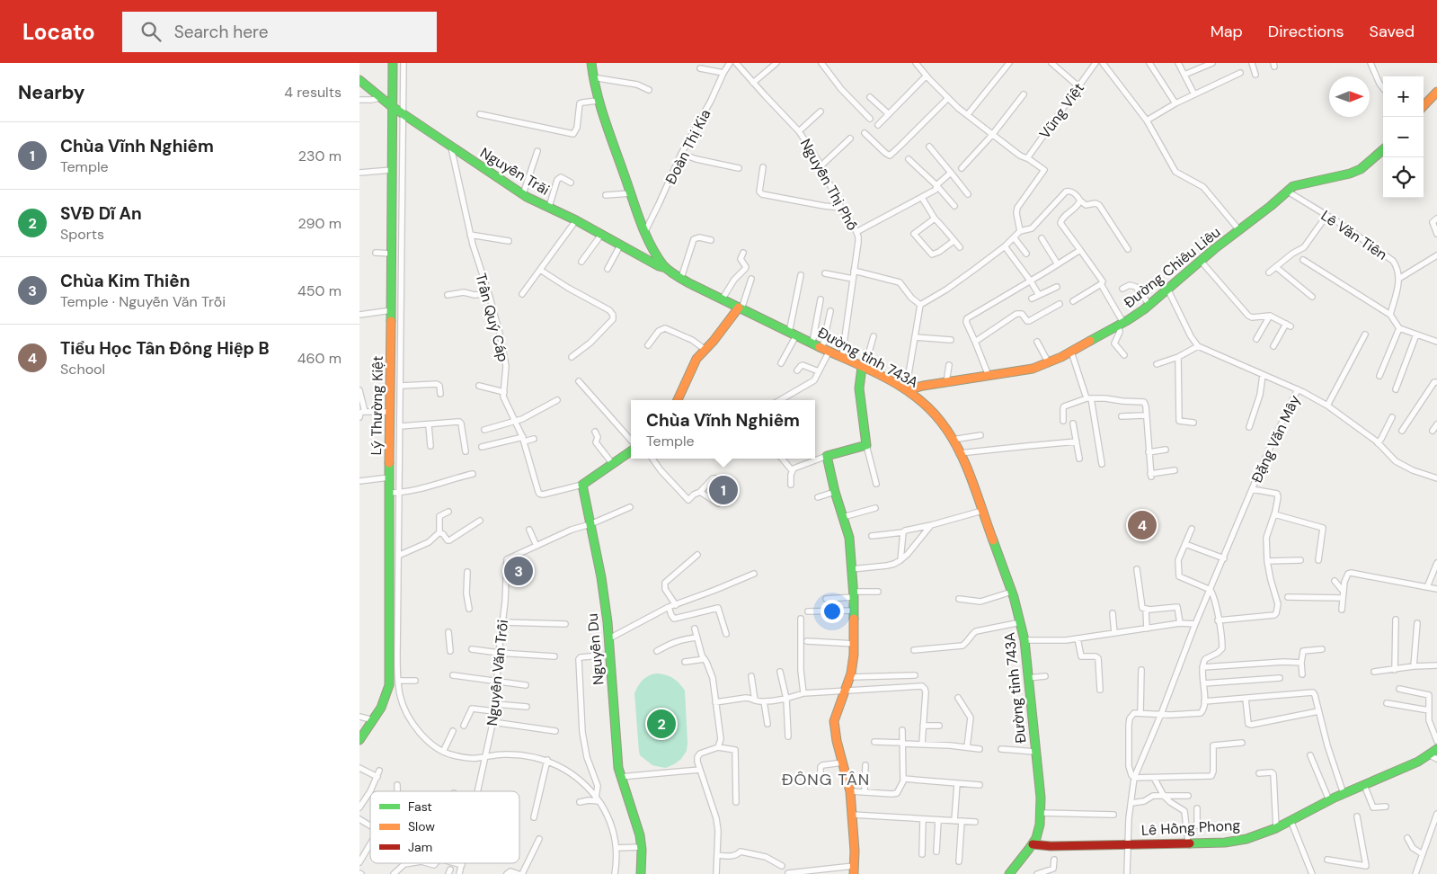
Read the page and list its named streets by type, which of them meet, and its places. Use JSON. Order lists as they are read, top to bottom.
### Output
{
  "streets": {
    "main road": [
      "Nguyễn Trãi",
      "Đường Chiêu Liêu",
      "Đường tỉnh 743A",
      "Lý Thường Kiệt",
      "Nguyễn Du",
      "Lê Hồng Phong"
    ],
    "street": [
      "Vũng Việt",
      "Đoàn Thị Kia",
      "Nguyễn Thị Phố",
      "Lê Văn Tiên",
      "Trần Quý Cáp",
      "Đặng Văn Mây",
      "Nguyễn Văn Trỗi"
    ]
  },
  "crossings": [
    ["Đoàn Thị Kia", "Đường tỉnh 743A"],
    ["Nguyễn Trãi", "Trần Quý Cáp"],
    ["Nguyễn Trãi", "Đường tỉnh 743A"],
    ["Nguyễn Trãi", "Lý Thường Kiệt"],
    ["Nguyễn Thị Phố", "Đường tỉnh 743A"],
    ["Lê Văn Tiên", "Đường Chiêu Liêu"],
    ["Đường Chiêu Liêu", "Đường tỉnh 743A"],
    ["Trần Quý Cáp", "Nguyễn Du"],
    ["Đường tỉnh 743A", "Lê Hồng Phong"],
    ["Nguyễn Du", "Nguyễn Văn Trỗi"]
  ],
  "districts": ["ĐÔNG TÂN"],
  "legend": ["Fast", "Slow", "Jam"],
  "north": "right",
  "page": {
    "header": "Locato",
    "search": "Search here",
    "nav": ["Map", "Directions", "Saved"],
    "heading": ["Nearby", "4 results"],
    "map_buttons": ["+", "−"],
    "list": [
      {
        "mark": "1",
        "name": "Chùa Vĩnh Nghiêm",
        "note": "Temple",
        "value": "230 m"
      },
      {
        "mark": "2",
        "name": "SVĐ Dĩ An",
        "note": "Sports",
        "value": "290 m"
      },
      {
        "mark": "3",
        "name": "Chùa Kim Thiền",
        "note": "Temple · Nguyễn Văn Trỗi",
        "value": "450 m"
      },
      {
        "mark": "4",
        "name": "Tiểu Học Tân Đông Hiệp B",
        "note": "School",
        "value": "460 m"
      }
    ],
    "popup": ["Chùa Vĩnh Nghiêm", "Temple"],
    "pins": [
      "1",
      "4",
      "3",
      "2"
    ]
  }
}
